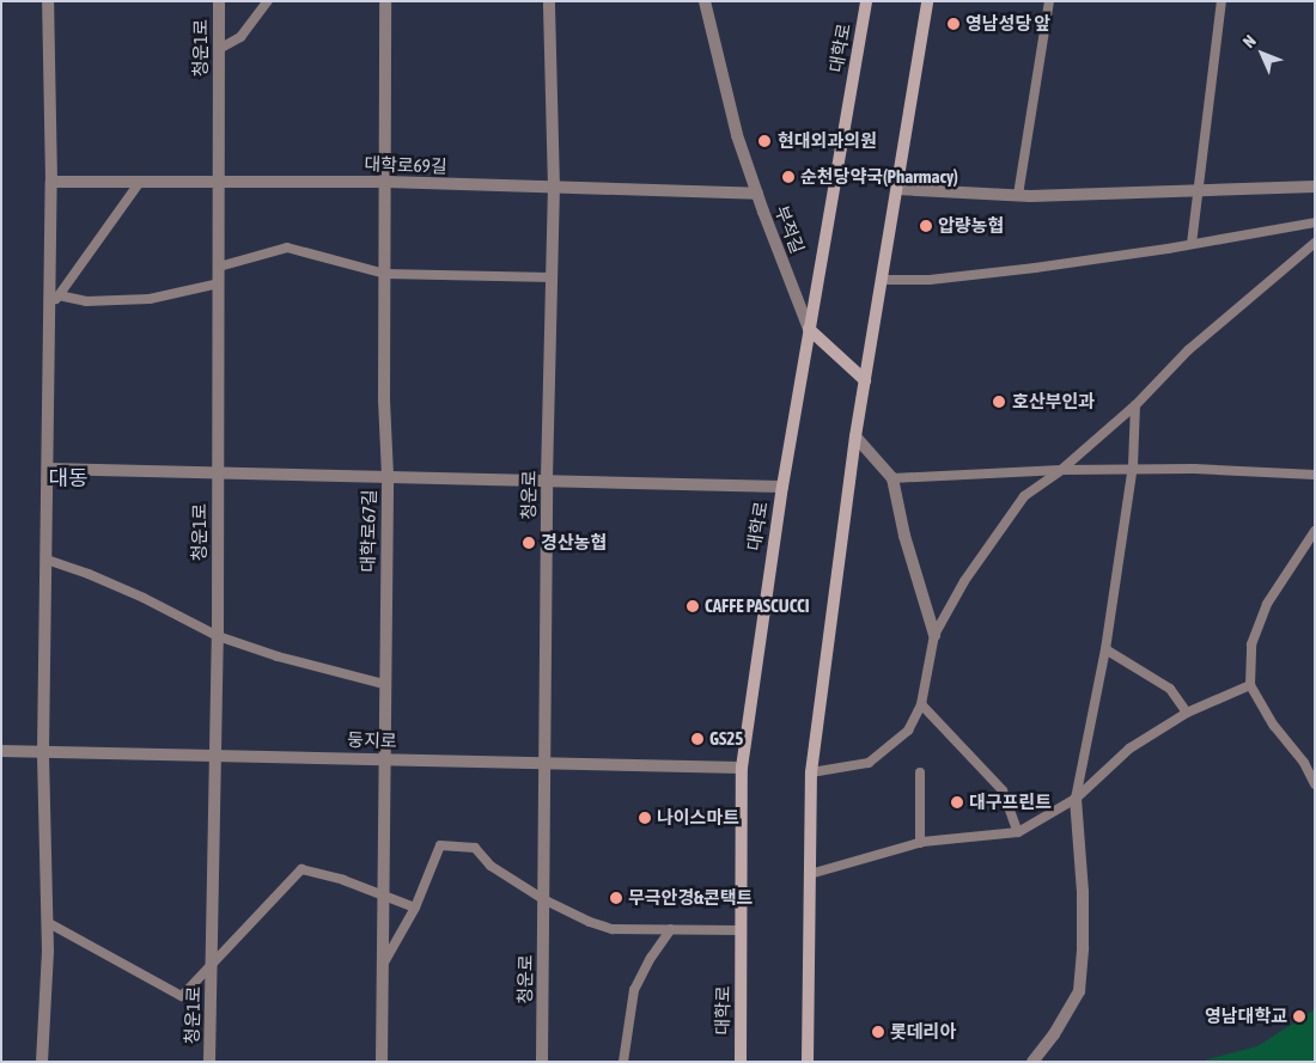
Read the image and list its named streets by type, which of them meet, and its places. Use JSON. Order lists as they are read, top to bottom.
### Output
{
  "streets": {
    "main road": ["대학로"],
    "street": [
      "청운1로",
      "대학로69길",
      "부적길",
      "청운로",
      "대학로67길",
      "둥지로"
    ]
  },
  "crossings": [
    ["청운1로", "대학로69길"],
    ["청운1로", "둥지로"],
    ["대학로", "부적길"],
    ["대학로", "둥지로"],
    ["대학로69길", "부적길"],
    ["대학로69길", "청운로"],
    ["대학로69길", "대학로67길"],
    ["청운로", "둥지로"],
    ["대학로67길", "둥지로"]
  ],
  "districts": ["대동"],
  "places": [
    "영남성당 앞",
    "현대외과의원",
    "순천당약국(Pharmacy)",
    "압량농협",
    "호산부인과",
    "경산농협",
    "CAFFE PASCUCCI",
    "GS25",
    "대구프린트",
    "나이스마트",
    "무극안경&콘택트",
    "영남대학교",
    "롯데리아"
  ],
  "north": "top left"
}
